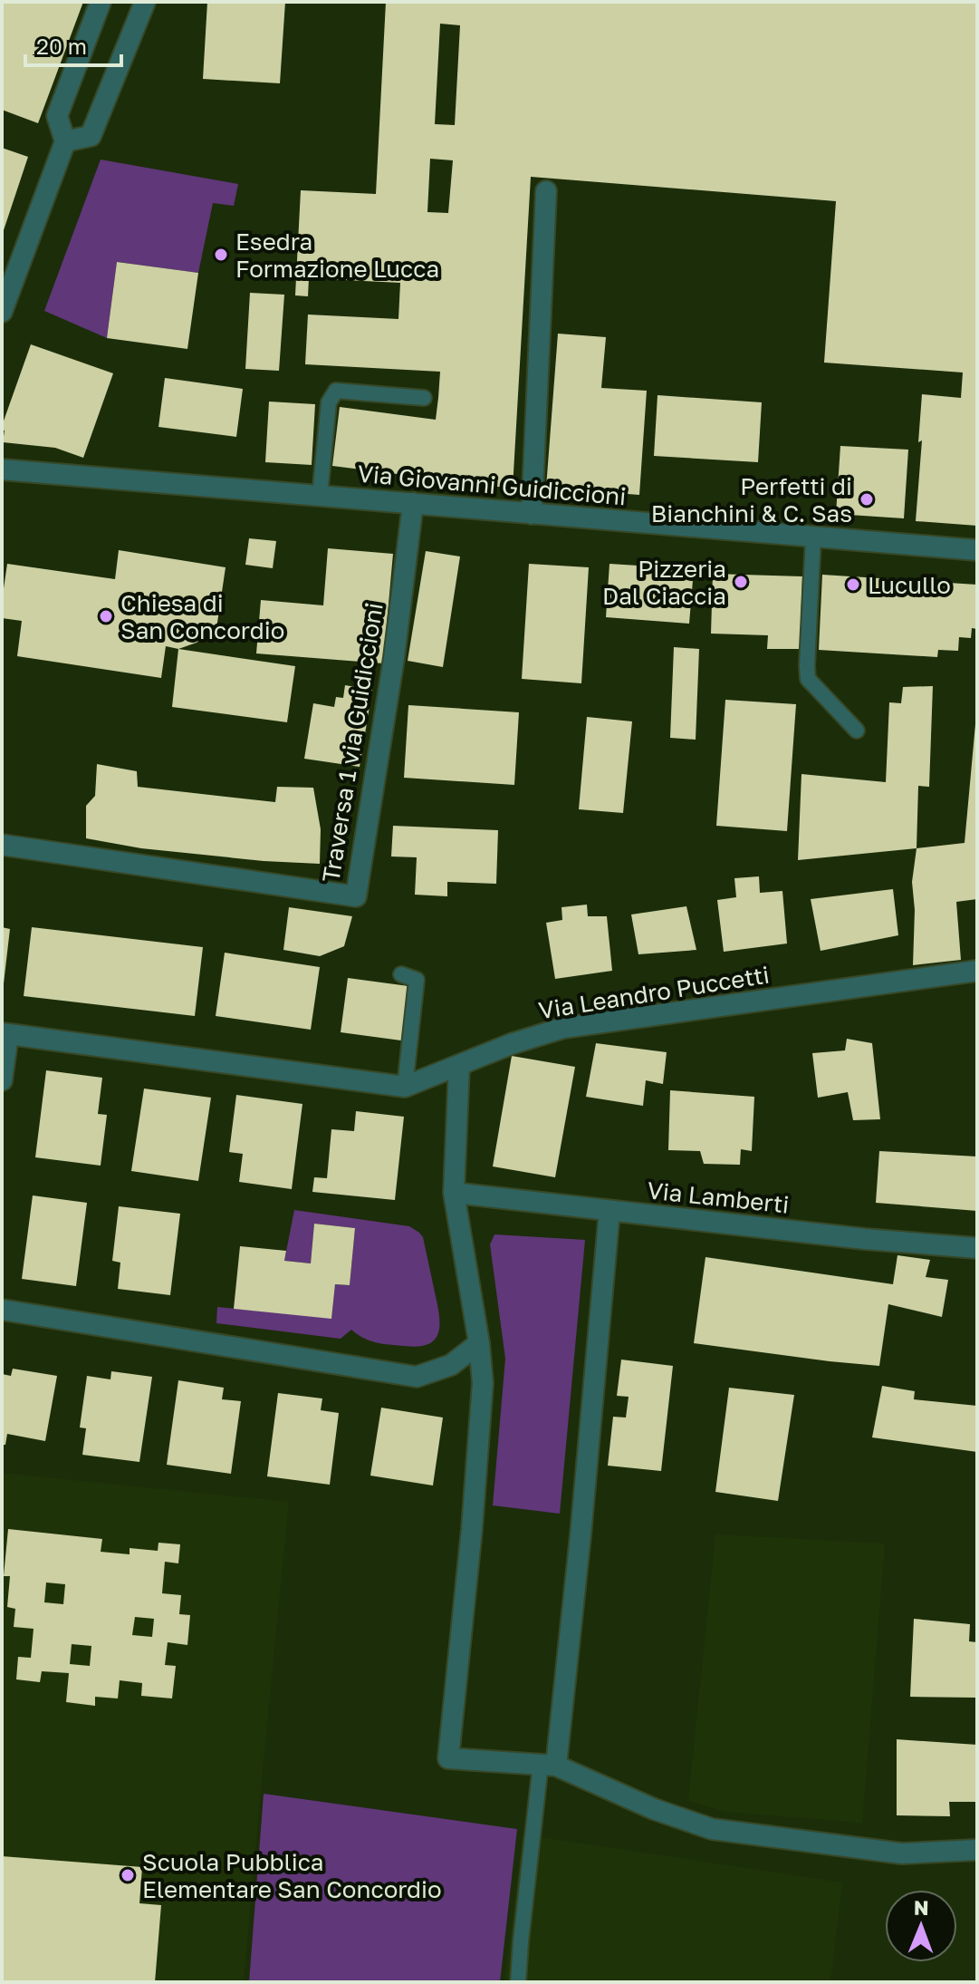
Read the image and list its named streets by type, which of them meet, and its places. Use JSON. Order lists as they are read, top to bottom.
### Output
{
  "streets": {
    "street": [
      "Via Giovanni Guidiccioni",
      "Traversa 1 via Guidiccioni",
      "Via Leandro Puccetti",
      "Via Lamberti"
    ]
  },
  "crossings": [
    ["Via Giovanni Guidiccioni", "Traversa 1 via Guidiccioni"]
  ],
  "places": [
    "Esedra Formazione Lucca",
    "Perfetti di Bianchini & C. Sas",
    "Pizzeria Dal Ciaccia",
    "Lucullo",
    "Chiesa di San Concordio",
    "Scuola Pubblica Elementare San Concordio"
  ],
  "scale_bar": "20 m",
  "north": "top"
}
